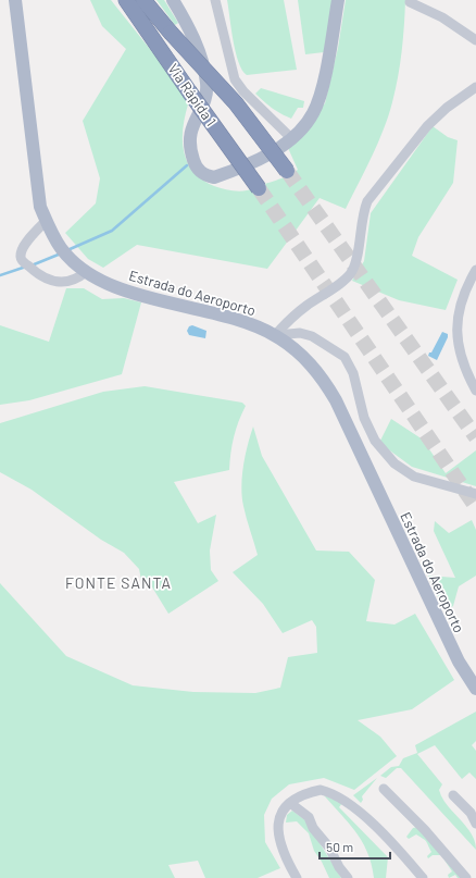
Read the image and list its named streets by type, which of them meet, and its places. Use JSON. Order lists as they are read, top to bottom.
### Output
{
  "streets": {
    "highway": ["Via Rápida 1"],
    "main road": ["Estrada do Aeroporto"]
  },
  "districts": ["FONTE SANTA"],
  "scale_bar": "50 m"
}
